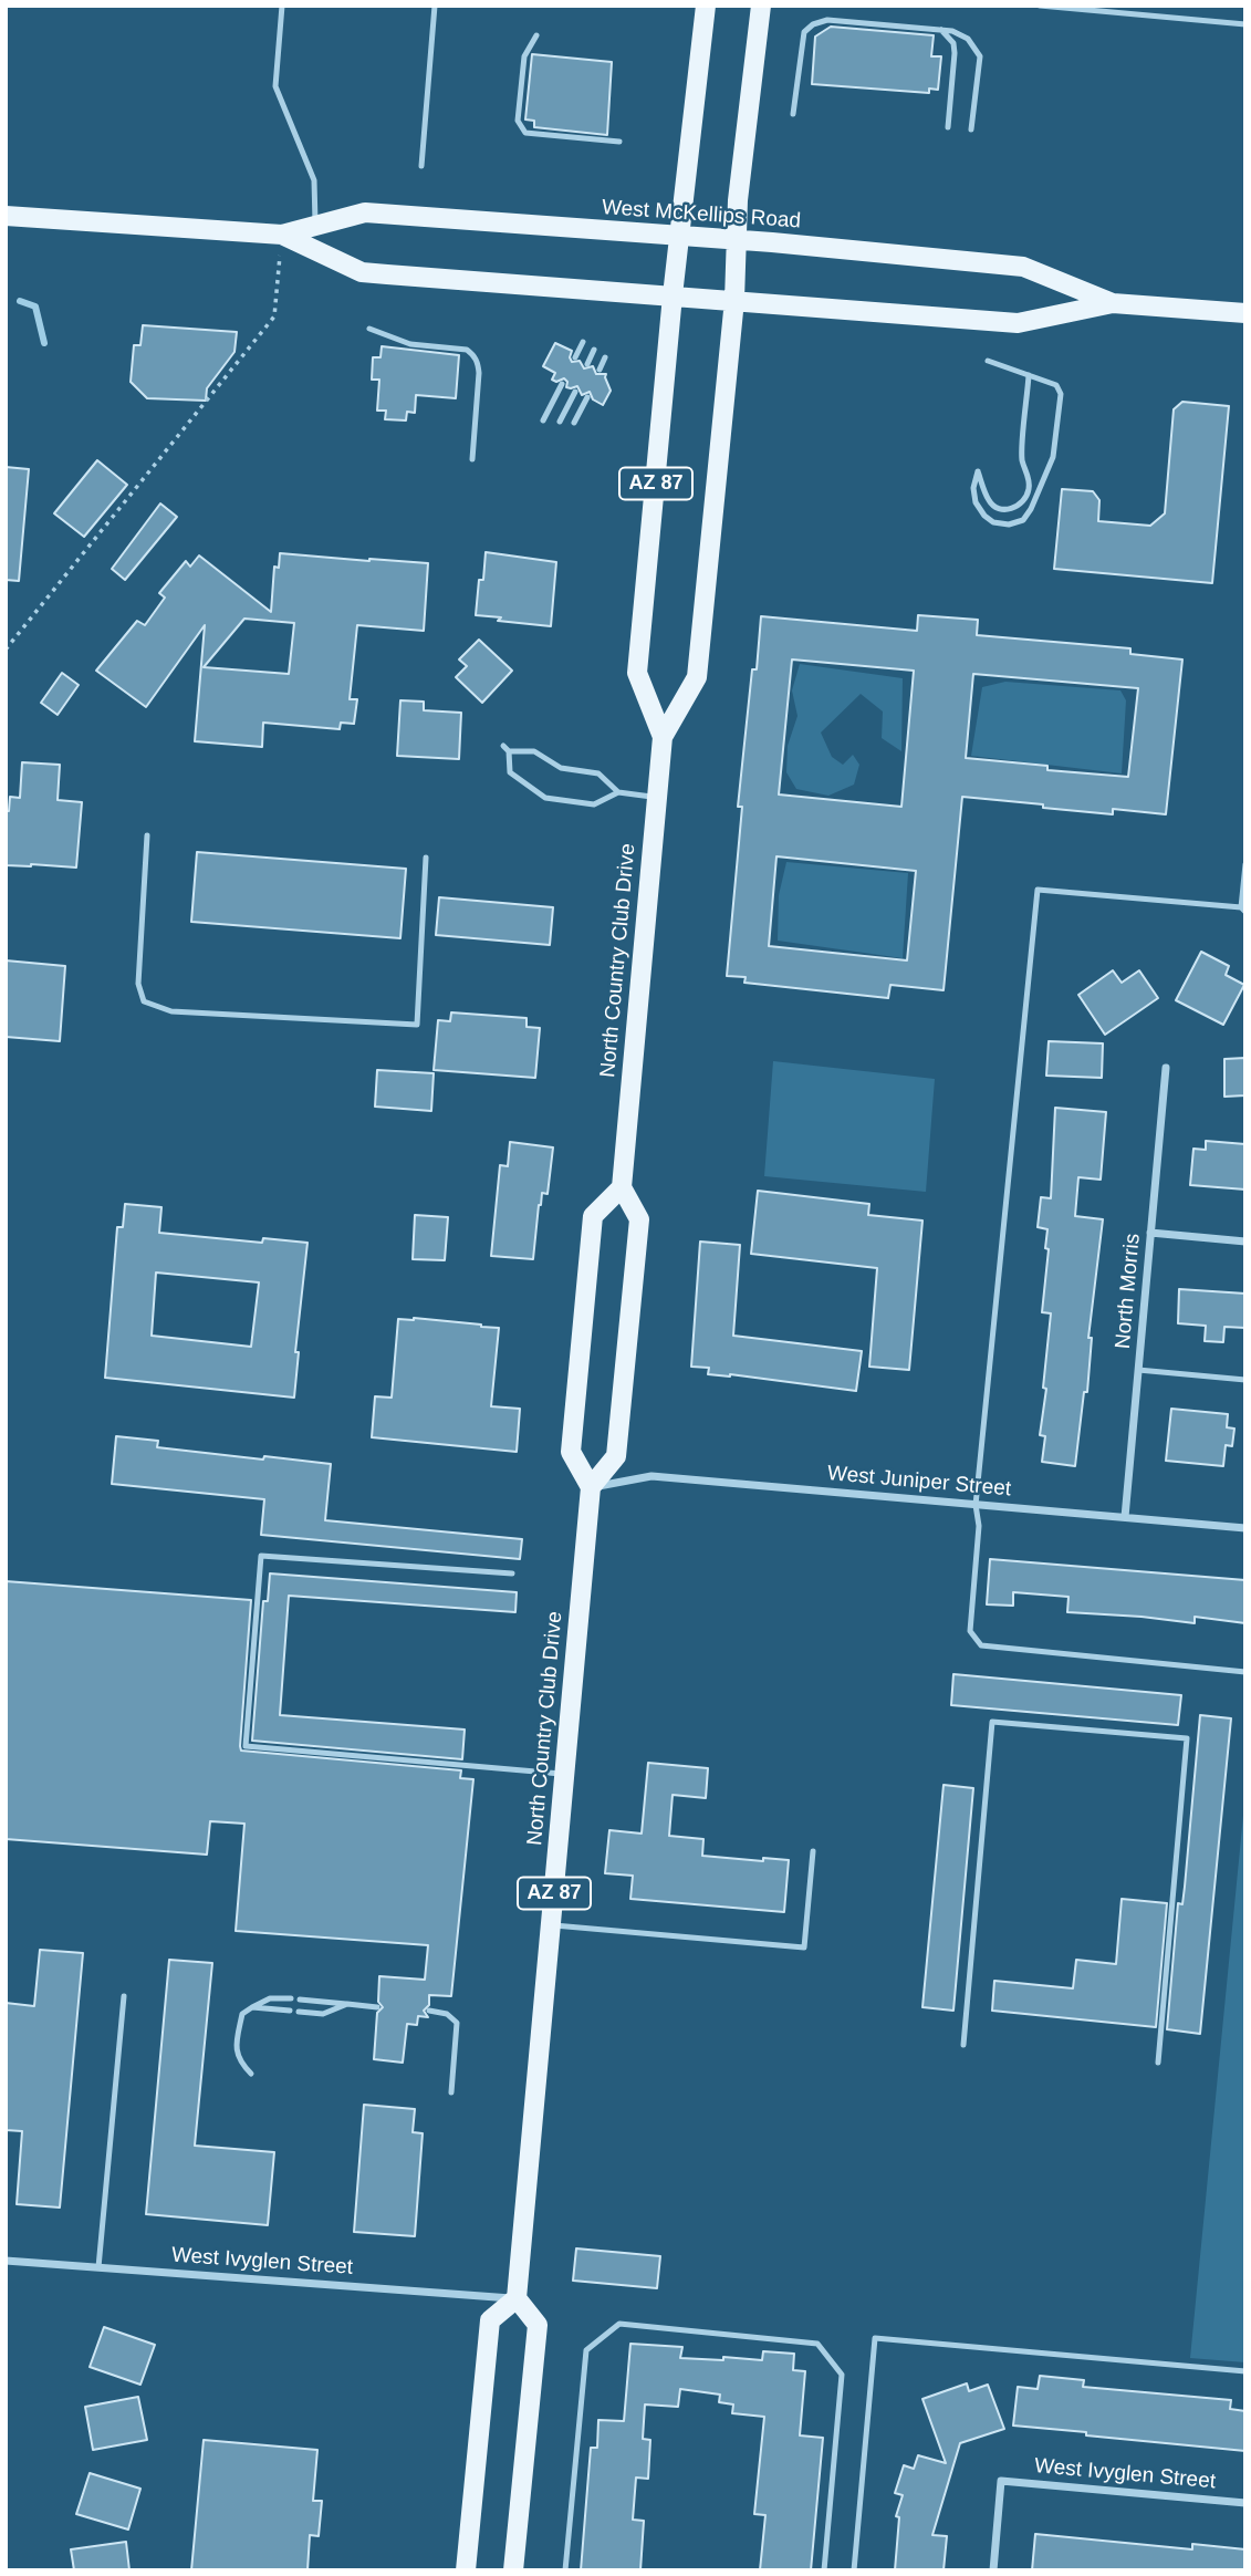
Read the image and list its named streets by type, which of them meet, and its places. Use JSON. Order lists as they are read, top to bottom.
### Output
{
  "streets": {
    "main road": ["West McKellips Road", "AZ 87", "North Country Club Drive"],
    "street": ["North Morris", "West Juniper Street", "West Ivyglen Street"]
  },
  "crossings": [
    ["West McKellips Road", "North Country Club Drive"],
    ["North Country Club Drive", "West Juniper Street"],
    ["North Country Club Drive", "West Ivyglen Street"],
    ["North Morris", "West Juniper Street"]
  ]
}
